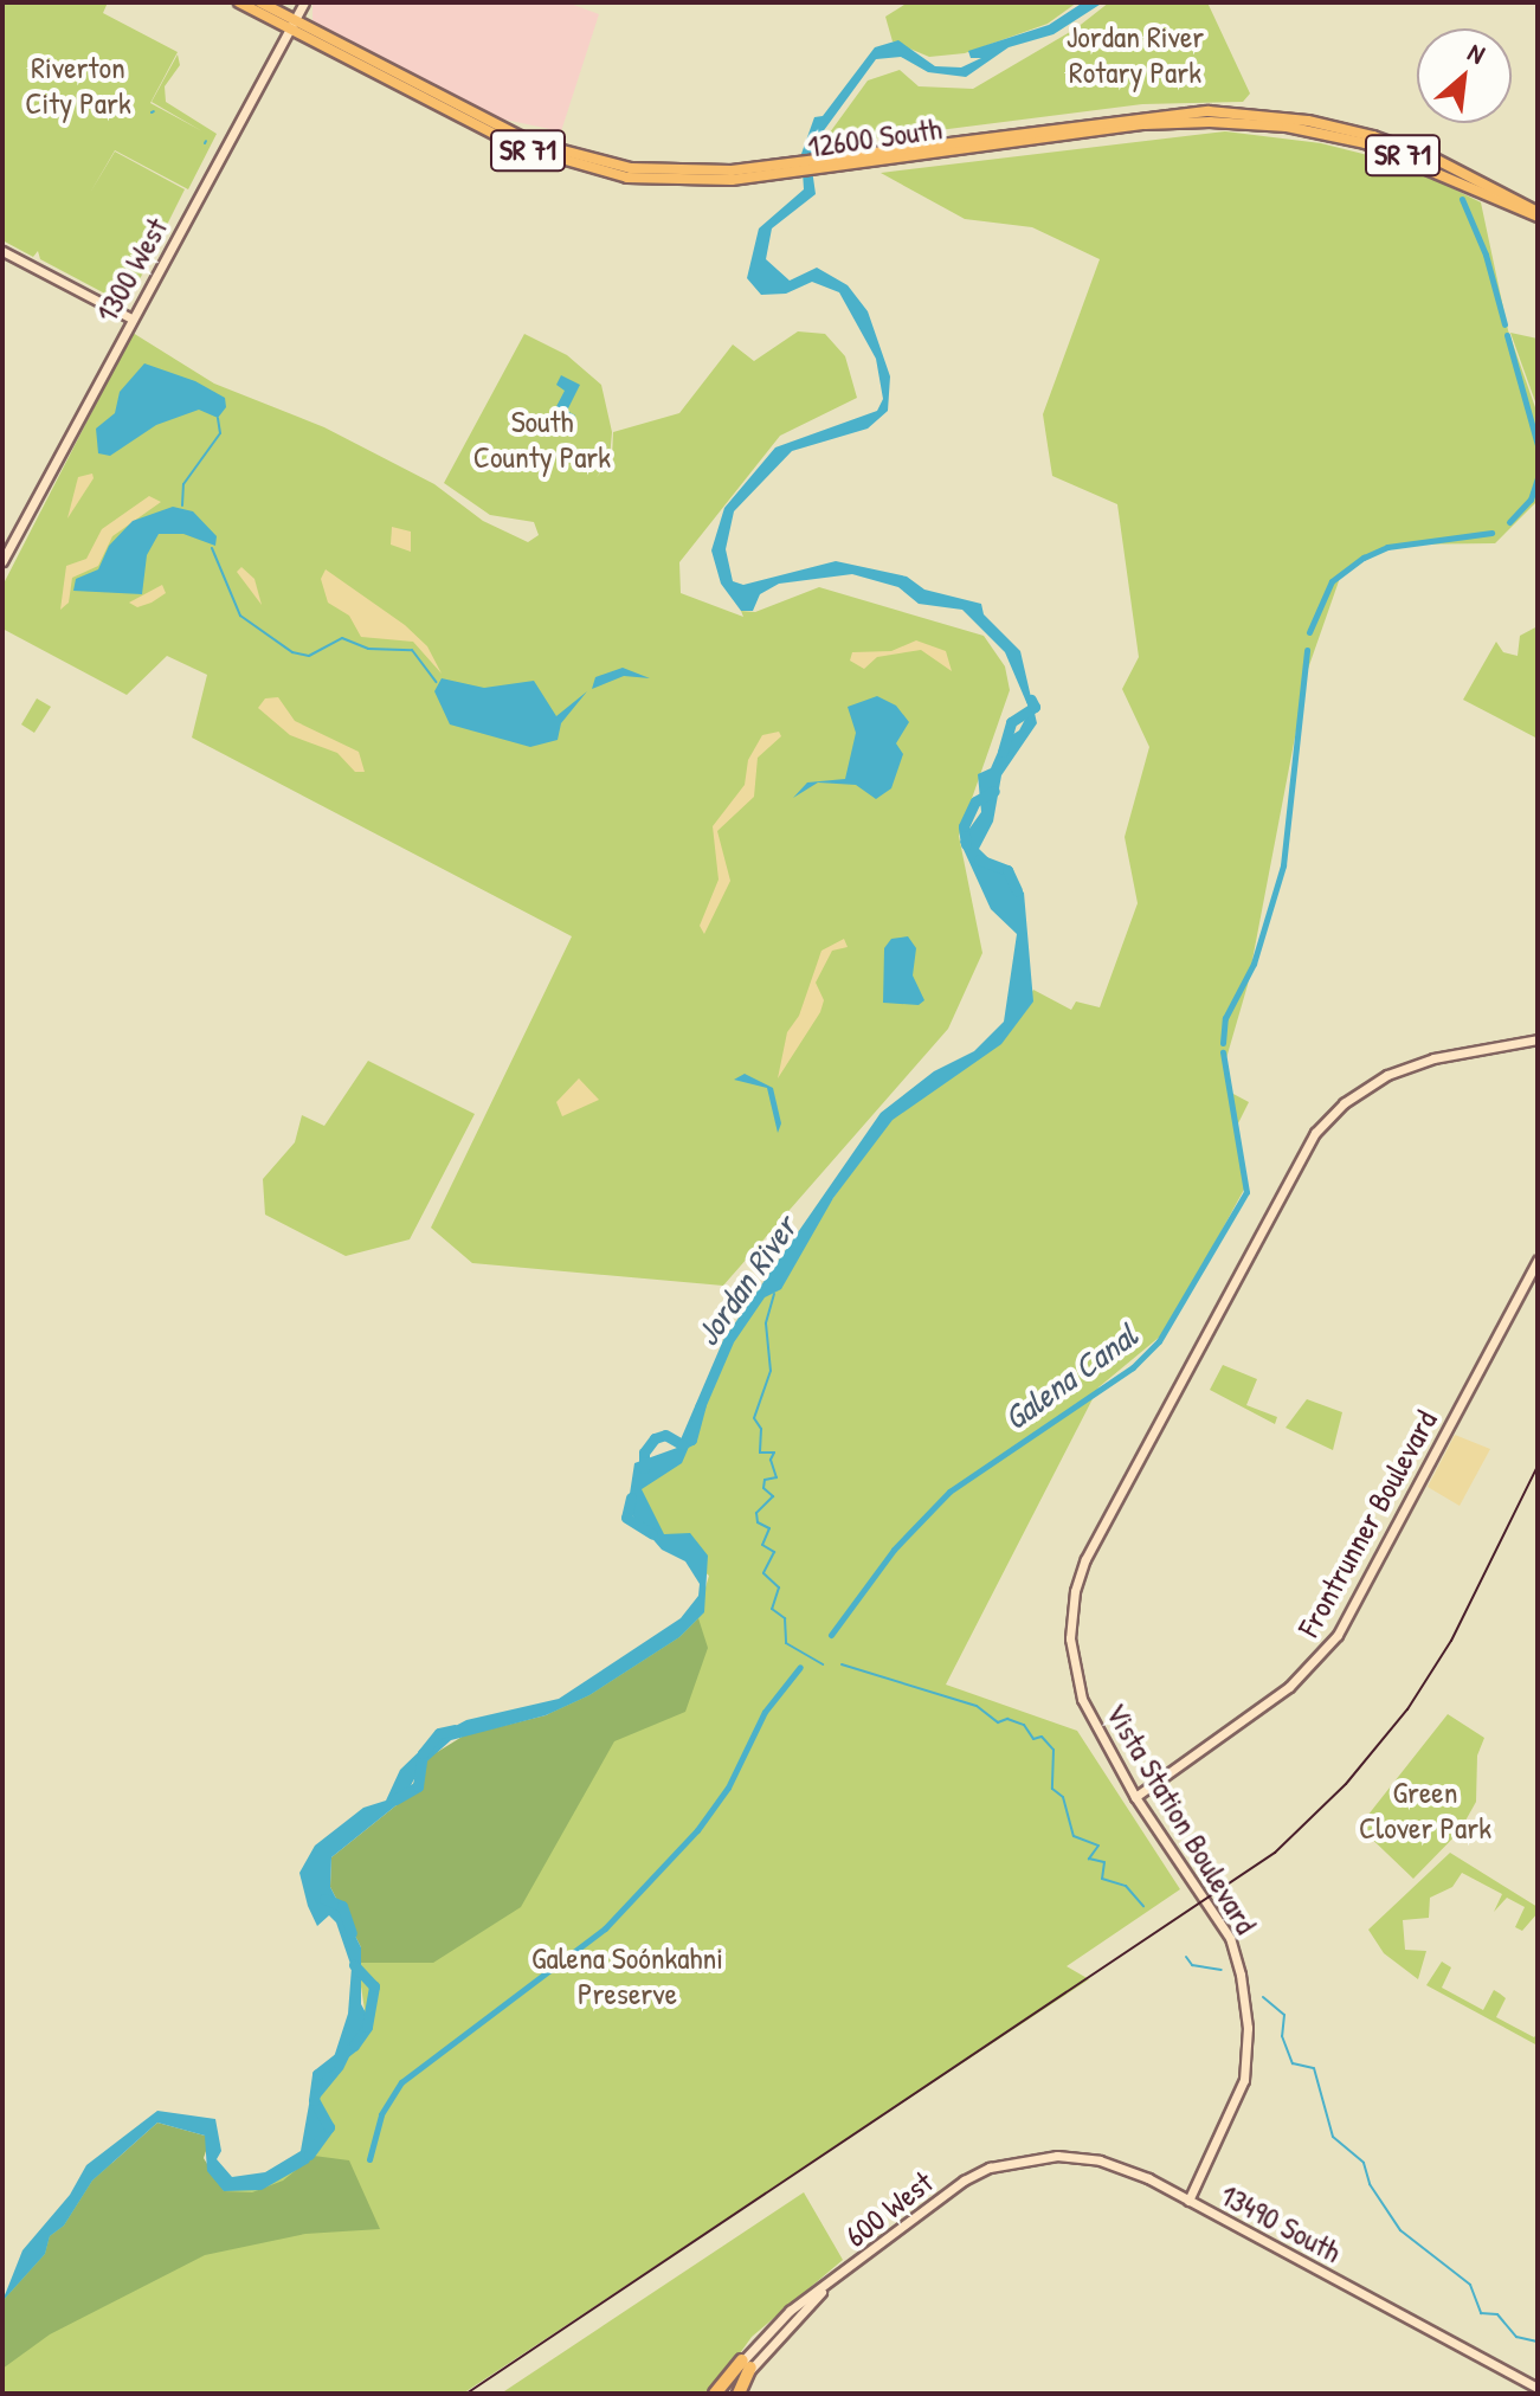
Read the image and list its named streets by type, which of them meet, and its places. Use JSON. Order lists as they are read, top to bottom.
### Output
{
  "streets": {
    "main road": ["12600 South", "SR 71"],
    "street": [
      "1300 West",
      "Frontrunner Boulevard",
      "Vista Station Boulevard",
      "600 West",
      "13490 South"
    ]
  },
  "crossings": [
    ["12600 South", "1300 West"],
    ["Frontrunner Boulevard", "Vista Station Boulevard"],
    ["Vista Station Boulevard", "13490 South"],
    ["600 West", "13490 South"]
  ],
  "water": ["Jordan River", "Galena Canal"],
  "parks": [
    "Jordan River Rotary Park",
    "Riverton City Park",
    "South County Park",
    "Green Clover Park",
    "Galena Soónkahni Preserve"
  ],
  "north": "top right"
}
